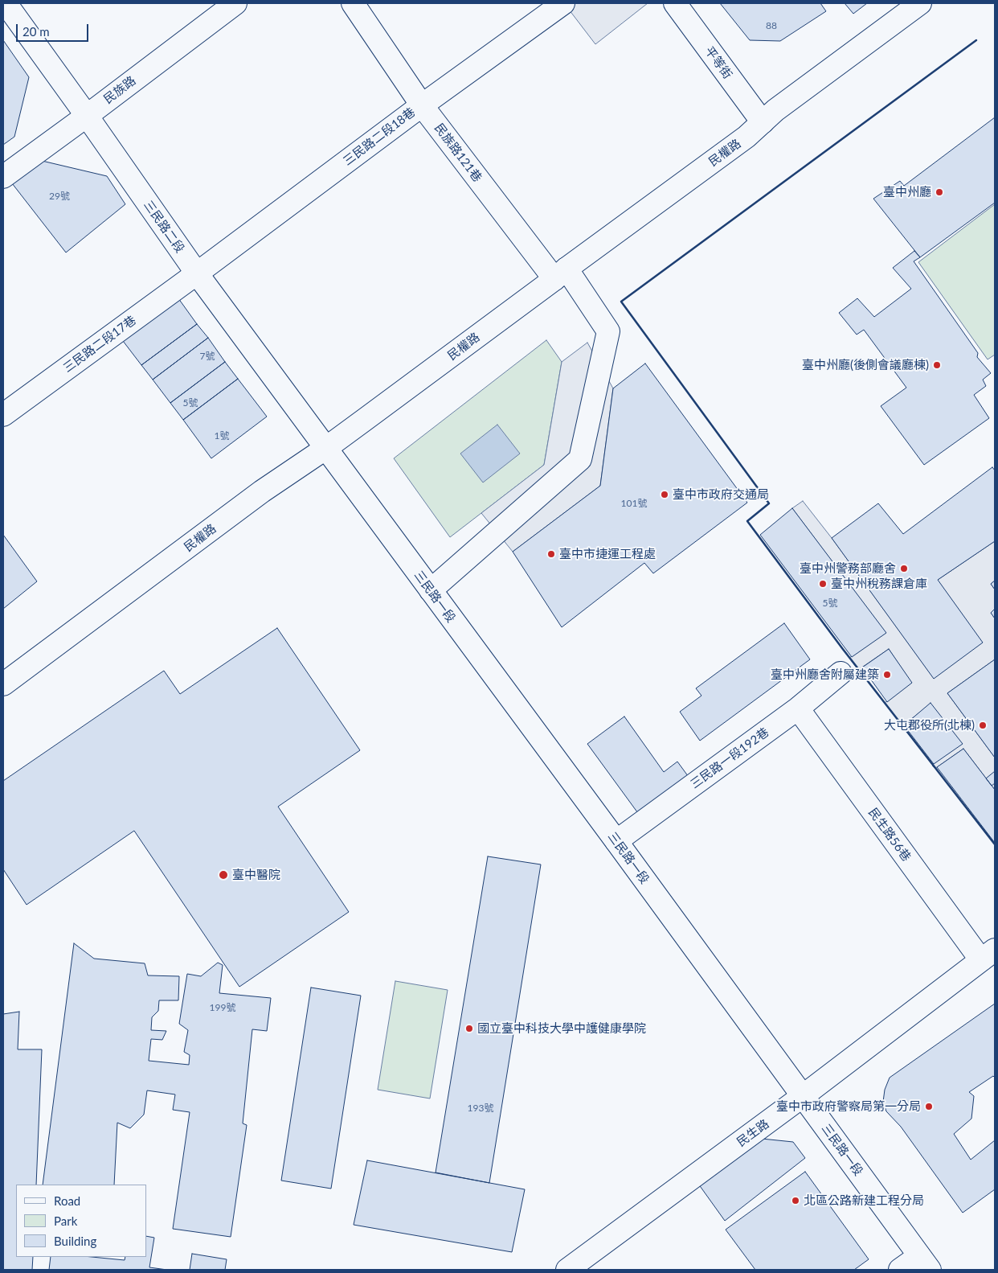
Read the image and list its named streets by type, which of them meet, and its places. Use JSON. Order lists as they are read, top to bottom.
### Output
{
  "streets": {
    "main road": [
      "平等街",
      "民族路",
      "三民路二段18巷",
      "民族路121巷",
      "民權路",
      "三民路二段",
      "三民路二段17巷",
      "三民路一段",
      "三民路一段192巷",
      "民生路56巷",
      "民生路"
    ]
  },
  "crossings": [
    ["平等街", "民權路"],
    ["民族路", "三民路二段"],
    ["三民路二段18巷", "民族路121巷"],
    ["三民路二段18巷", "三民路二段"],
    ["三民路二段18巷", "三民路二段17巷"],
    ["民族路121巷", "民權路"],
    ["民族路121巷", "三民路一段"],
    ["民權路", "三民路二段"],
    ["民權路", "三民路一段"],
    ["三民路二段", "三民路二段17巷"],
    ["三民路二段", "三民路一段"],
    ["三民路一段", "三民路一段192巷"],
    ["三民路一段", "民生路"],
    ["三民路一段192巷", "民生路56巷"],
    ["民生路56巷", "民生路"]
  ],
  "places": [
    "臺中州廳",
    "臺中州廳(後側會議廳棟)",
    "臺中市政府交通局",
    "臺中市捷運工程處",
    "臺中州警務部廳舍",
    "臺中州稅務課倉庫",
    "臺中州廳舍附屬建築",
    "大屯郡役所(北棟)",
    "臺中醫院",
    "國立臺中科技大學中護健康學院",
    "臺中市政府警察局第一分局",
    "北區公路新建工程分局"
  ],
  "house_numbers": [
    "88",
    "29號",
    "7號",
    "5號",
    "1號",
    "101號",
    "5號",
    "199號",
    "193號"
  ],
  "legend": ["Road", "Park", "Building"],
  "scale_bar": "20 m"
}
